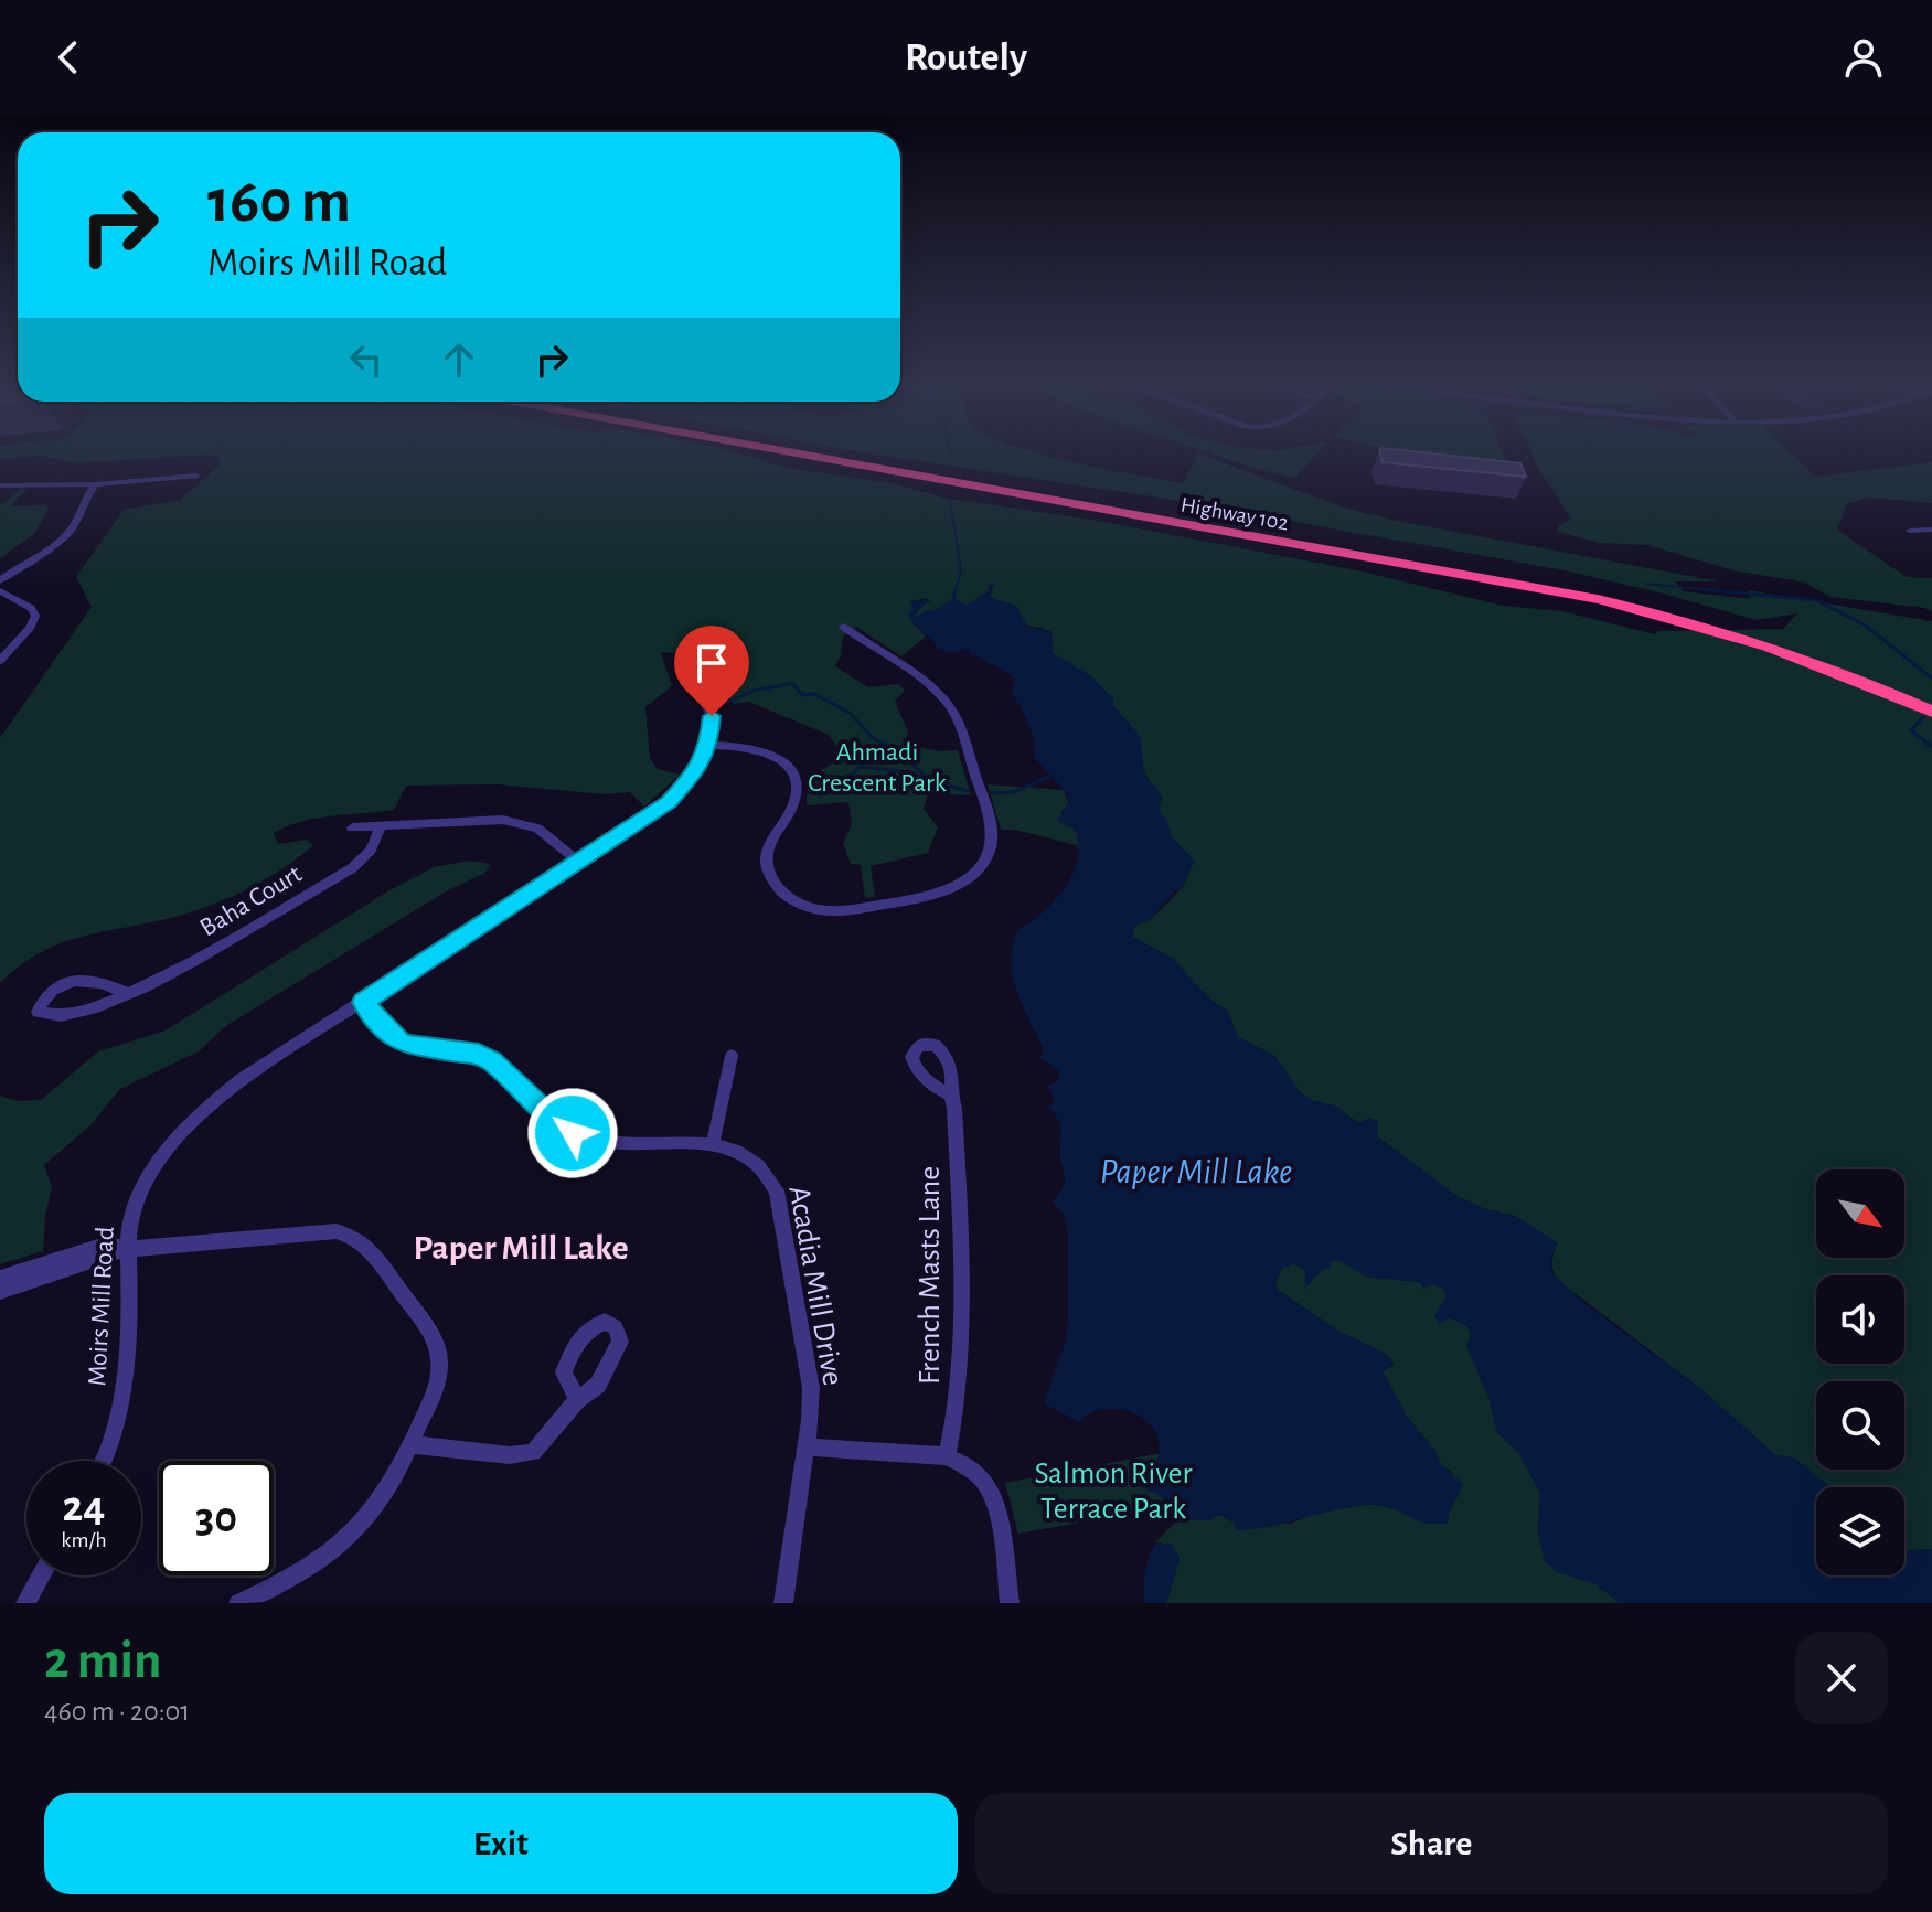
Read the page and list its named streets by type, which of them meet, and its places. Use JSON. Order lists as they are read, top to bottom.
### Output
{
  "streets": {
    "highway": ["Highway 102"],
    "street": [
      "Baha Court",
      "French Masts Lane",
      "Acadia Mill Drive",
      "Moirs Mill Road"
    ]
  },
  "crossings": [
    ["Acadia Mill Drive", "Moirs Mill Road"]
  ],
  "districts": ["Paper Mill Lake"],
  "water": ["Paper Mill Lake"],
  "parks": ["Ahmadi Crescent Park", "Salmon River Terrace Park"],
  "north": "bottom right",
  "page": {
    "header": "Routely",
    "turn": ["160 m", "Moirs Mill Road"],
    "speed": "24 km/h",
    "limit": "30",
    "heading": ["2 min", "460 m · 20:01"],
    "buttons": ["Exit", "Share"]
  }
}
